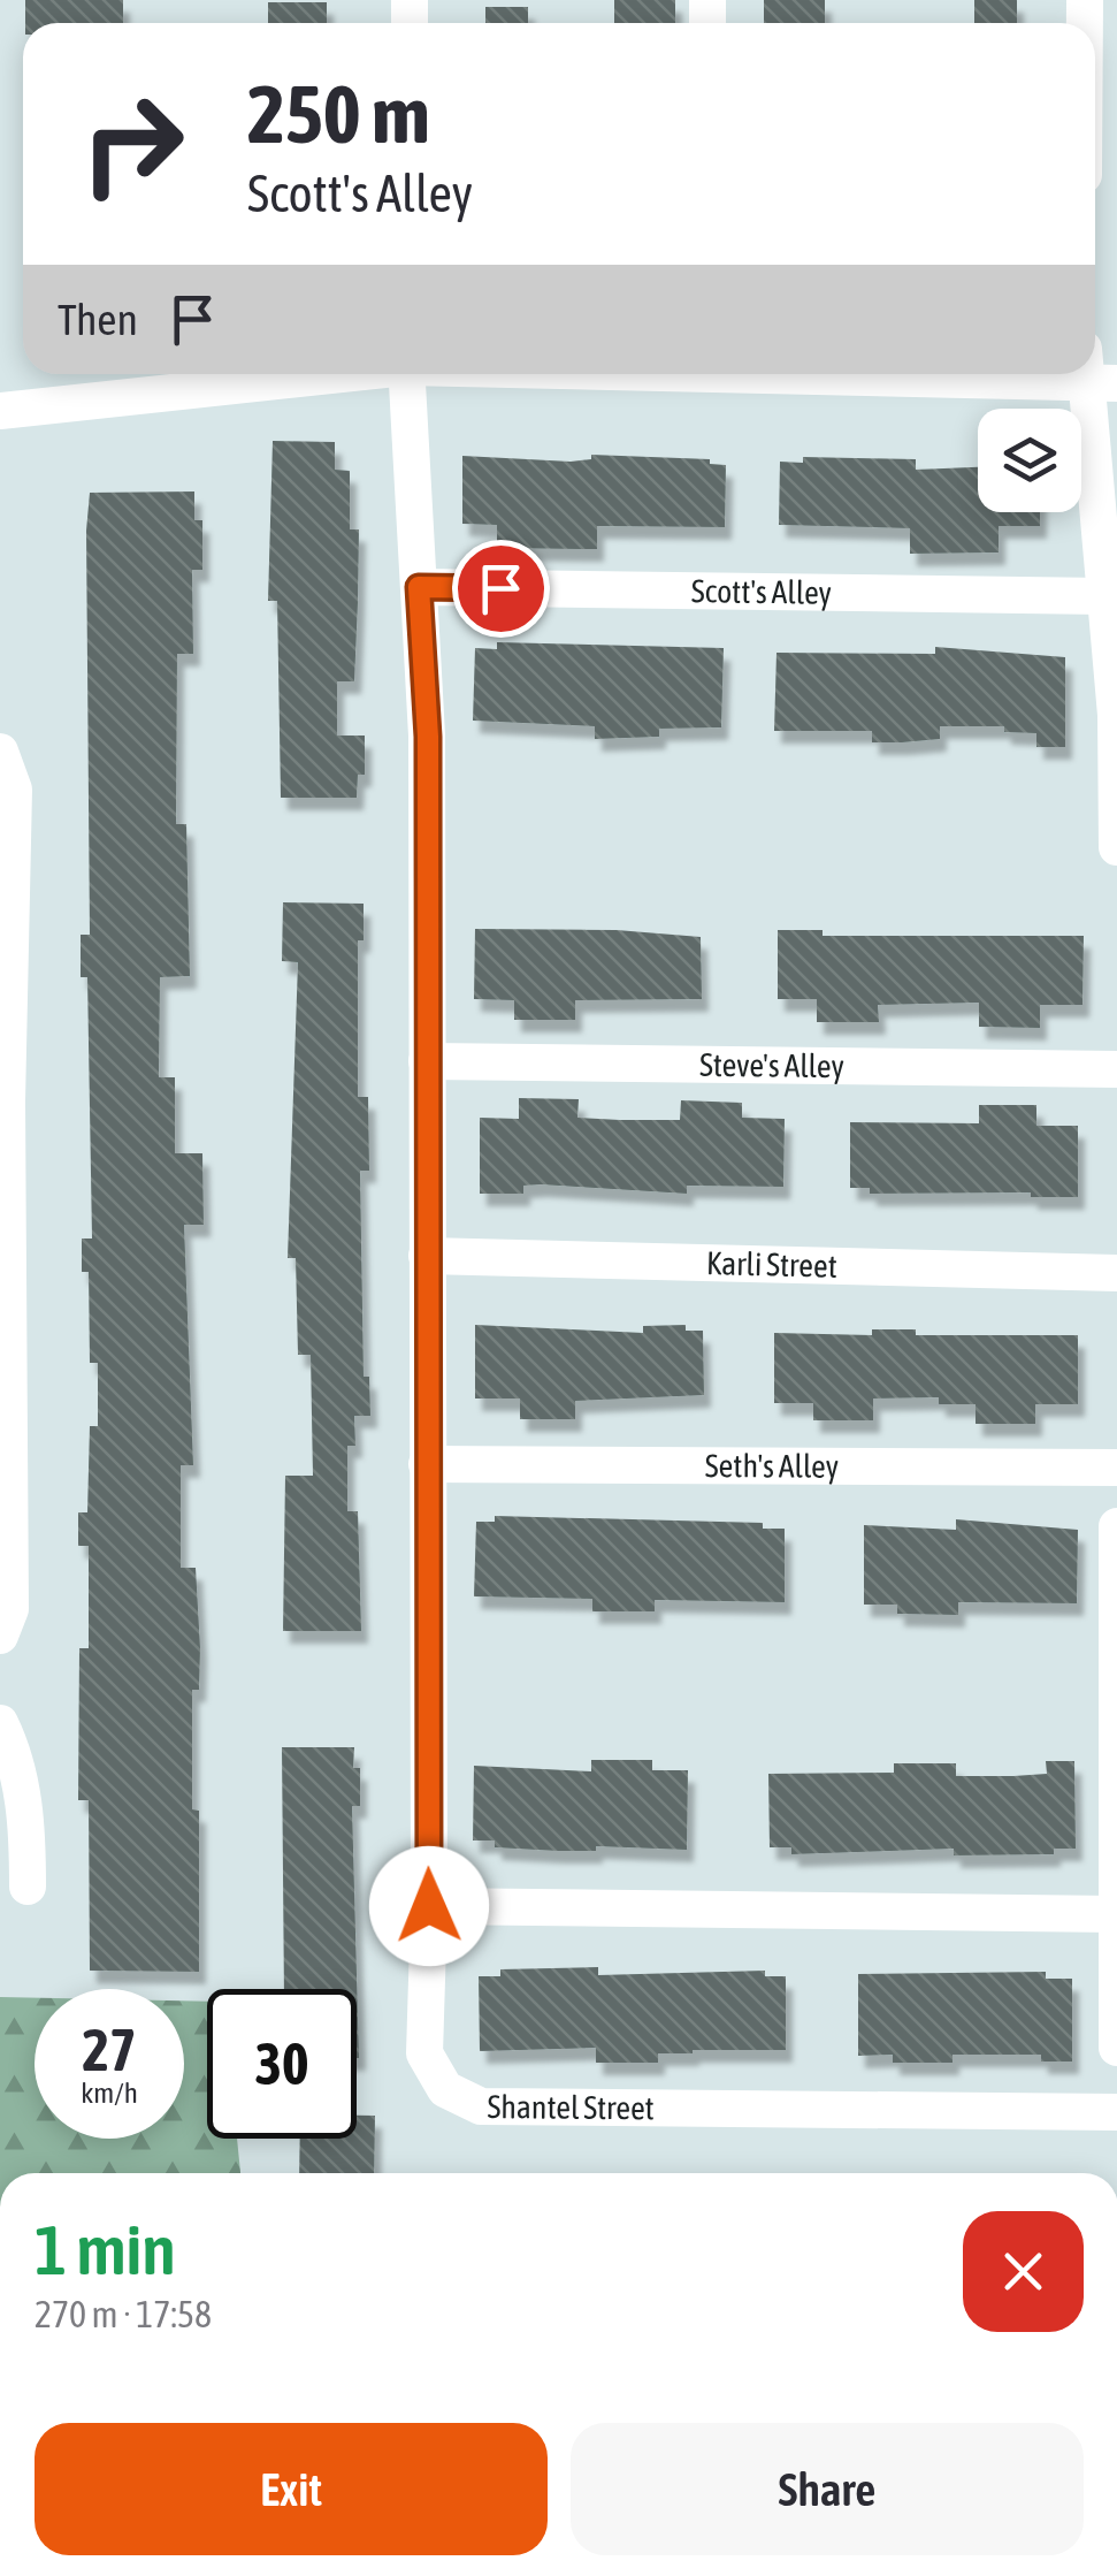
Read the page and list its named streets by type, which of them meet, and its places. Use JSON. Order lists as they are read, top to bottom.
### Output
{
  "streets": {
    "street": [
      "Scott's Alley",
      "Steve's Alley",
      "Karli Street",
      "Seth's Alley",
      "Shantel Street"
    ]
  },
  "crossings": [
    ["Scott's Alley", "Shantel Street"],
    ["Steve's Alley", "Shantel Street"],
    ["Karli Street", "Shantel Street"],
    ["Seth's Alley", "Shantel Street"]
  ],
  "page": {
    "turn": ["250 m", "Scott's Alley"],
    "then": "Then",
    "speed": "27 km/h",
    "limit": "30",
    "heading": ["1 min", "270 m · 17:58"],
    "buttons": ["Exit", "Share"]
  }
}
